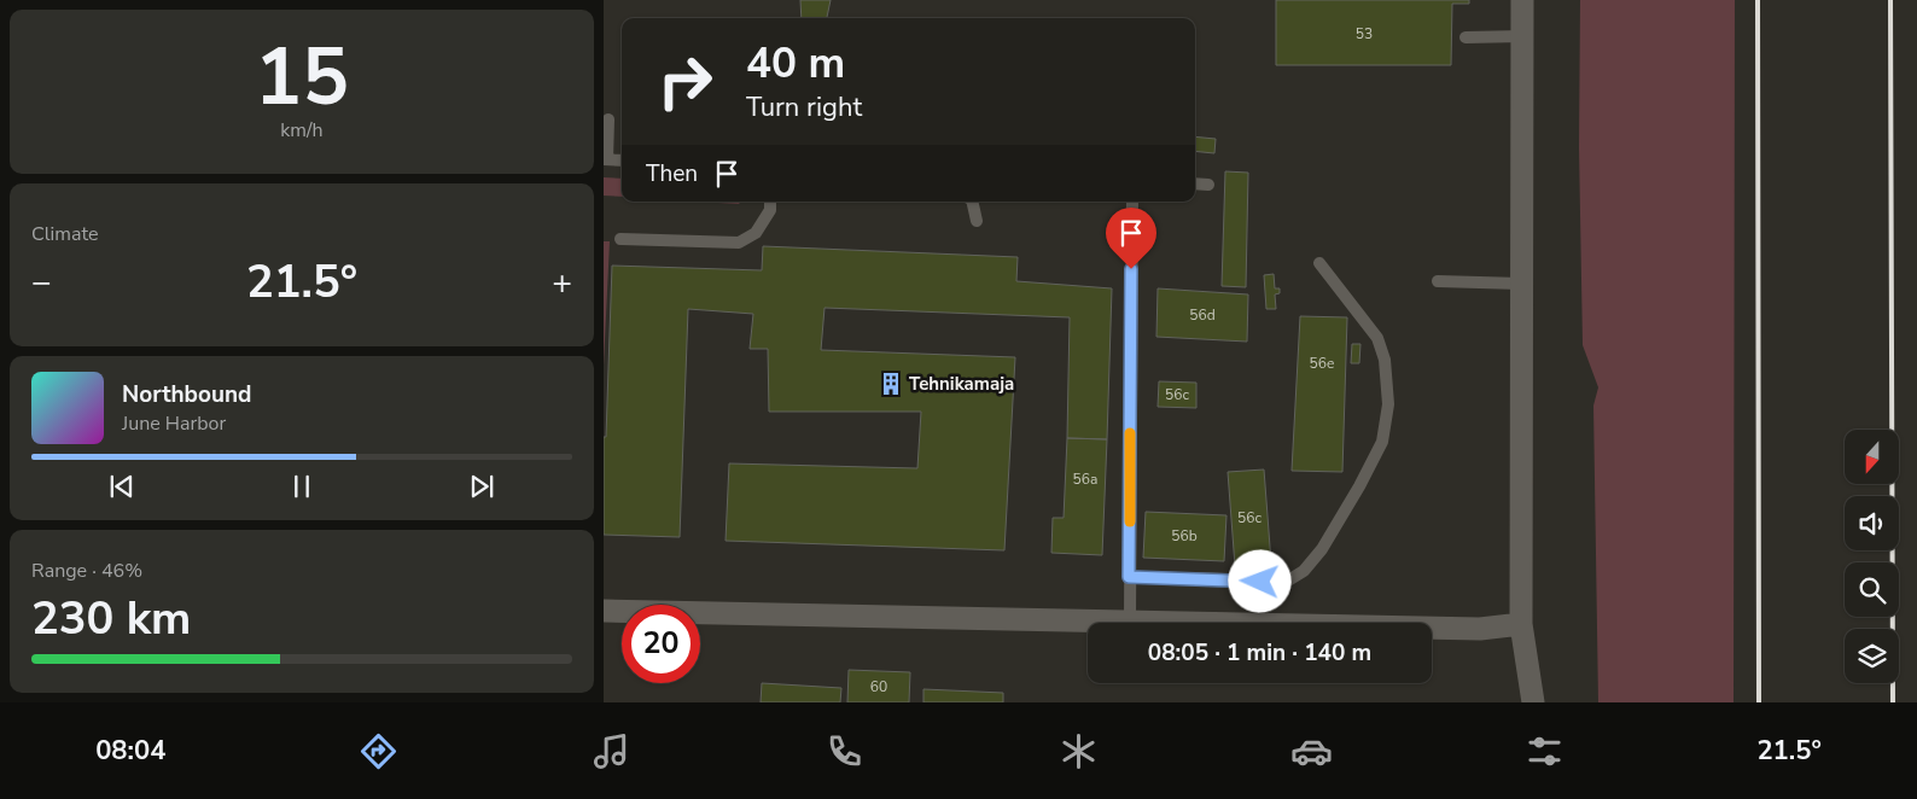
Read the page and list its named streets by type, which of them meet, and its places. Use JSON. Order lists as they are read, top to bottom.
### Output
{
  "places": {
    "building": ["Tehnikamaja"]
  },
  "house_numbers": [
    "53",
    "56d",
    "56e",
    "56c",
    "56a",
    "56c",
    "56b",
    "60"
  ],
  "north": "bottom",
  "page": {
    "tile": [
      ["15", "km/h"],
      "Climate",
      ["Range · 46%", "230 km"]
    ],
    "turn": ["40 m", "Turn right"],
    "then": "Then",
    "heat": ["−", "21.5°", "+"],
    "song": ["Northbound", "June Harbor"],
    "limit": "20",
    "trip": "08:05 · 1 min · 140 m",
    "tabs": ["08:04", "21.5°"]
  }
}
